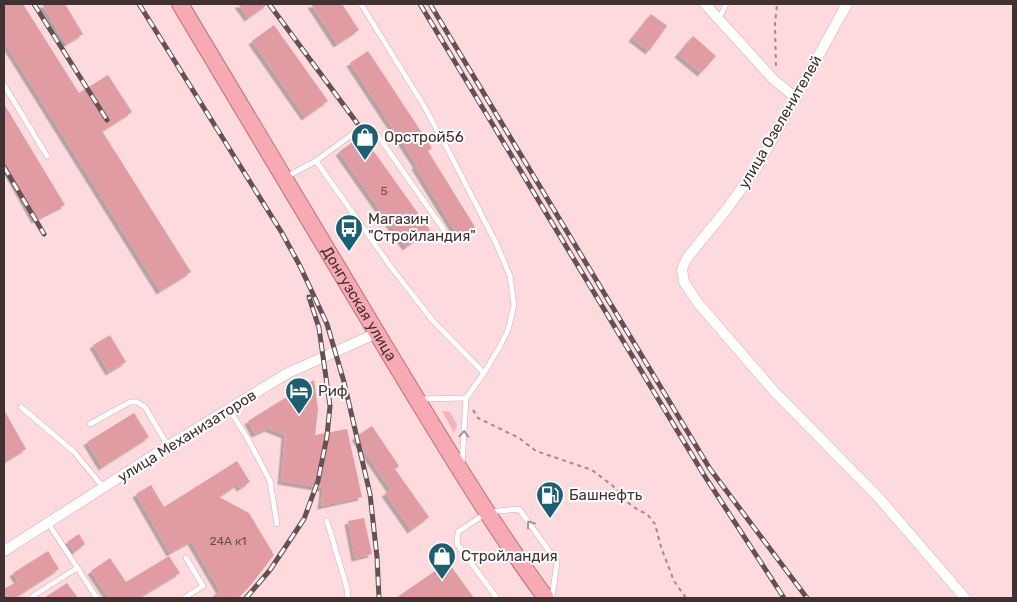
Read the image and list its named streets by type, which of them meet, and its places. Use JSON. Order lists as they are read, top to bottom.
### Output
{
  "streets": {
    "highway": ["Донгузская улица"],
    "street": ["улица Озеленителей", "улица Механизаторов"]
  },
  "crossings": [
    ["Донгузская улица", "улица Механизаторов"]
  ],
  "places": {
    "shop": ["Орстрой56", "Стройландия"],
    "bus stop": ["Магазин \"Стройландия\""],
    "hotel": ["Риф"],
    "fuel station": ["Башнефть"]
  },
  "house_numbers": ["5", "24А к1"]
}
